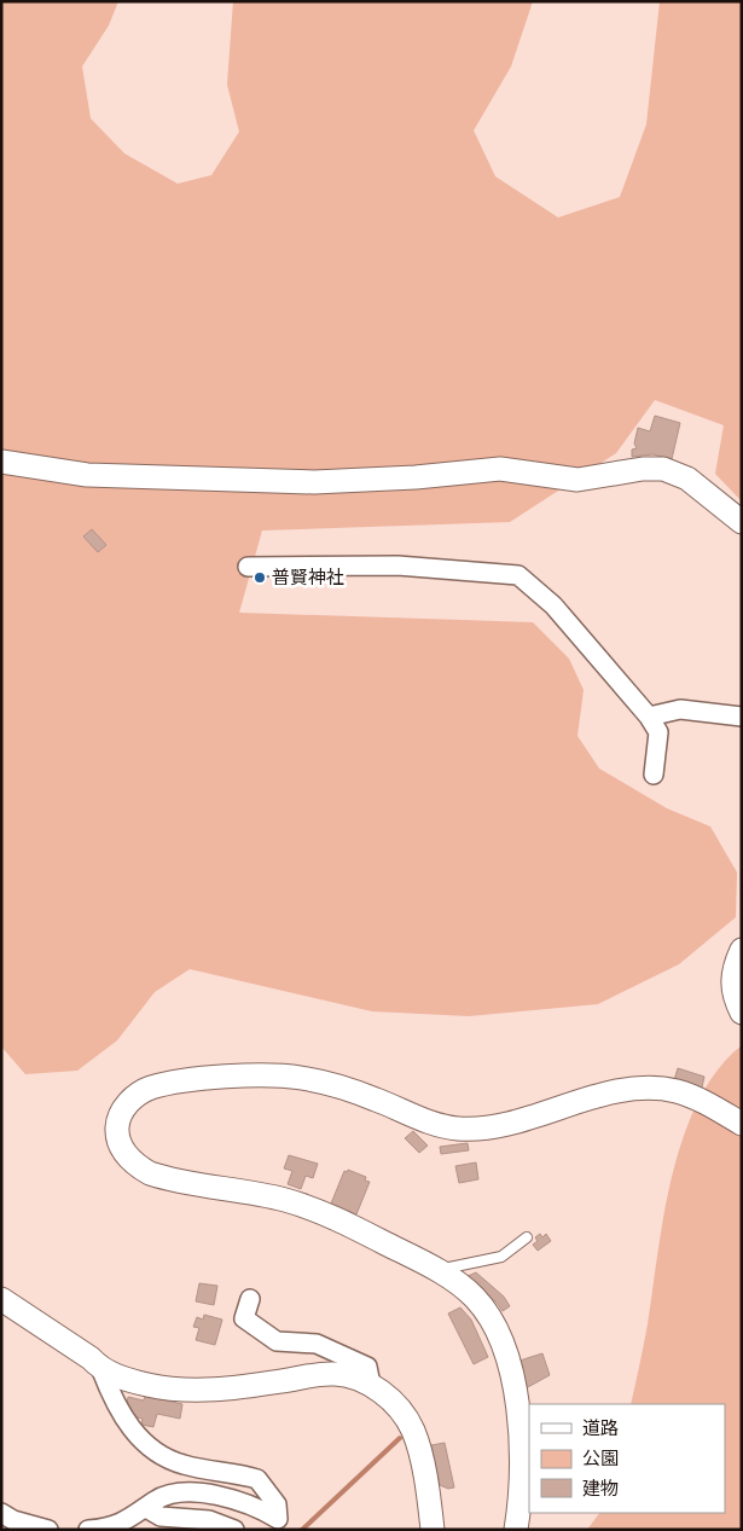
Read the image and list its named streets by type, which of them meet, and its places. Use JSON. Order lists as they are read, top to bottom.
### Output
{
  "places": ["普賢神社"],
  "legend": ["道路", "公園", "建物"]
}
